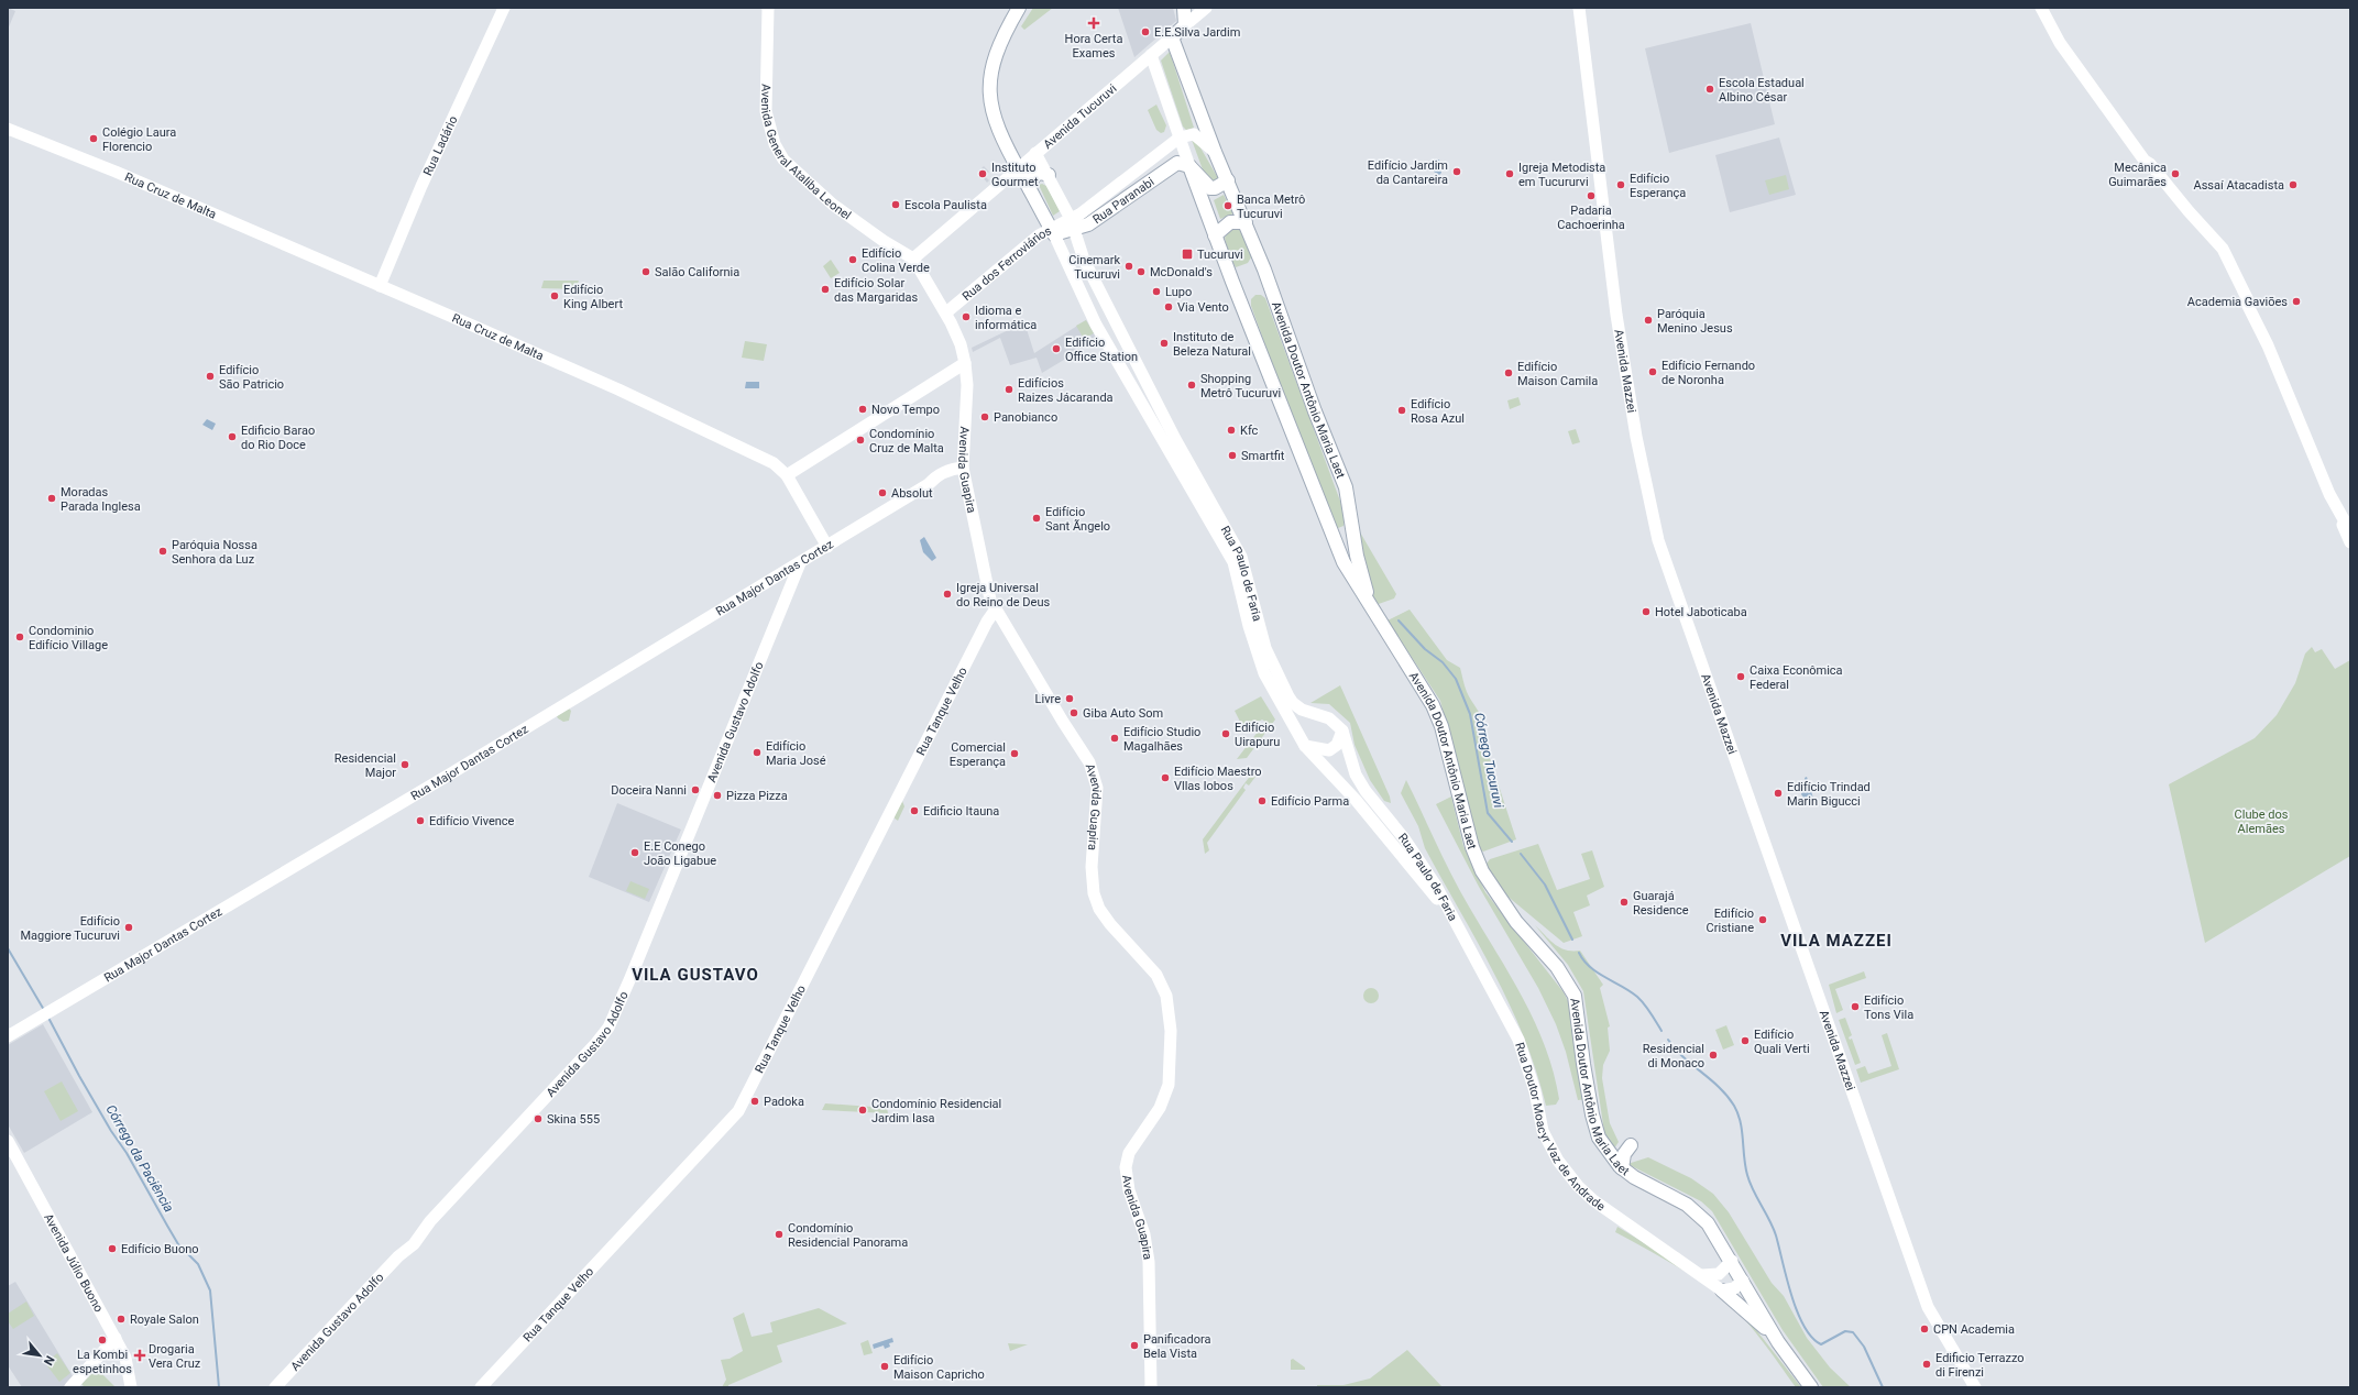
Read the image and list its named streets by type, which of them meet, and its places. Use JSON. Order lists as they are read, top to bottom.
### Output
{
  "streets": {
    "main road": [
      "Avenida Tucuruvi",
      "Rua Paranabi",
      "Avenida Doutor Antônio Maria Laet",
      "Rua Paulo de Faria"
    ],
    "street": [
      "Rua Ladário",
      "Avenida General Ataliba Leonel",
      "Rua Cruz de Malta",
      "Rua dos Ferroviários",
      "Avenida Mazzei",
      "Avenida Guapira",
      "Rua Major Dantas Cortez",
      "Rua Tanque Velho",
      "Avenida Gustavo Adolfo",
      "Rua Doutor Moacyr Vaz de Andrade",
      "Avenida Júlio Buono"
    ]
  },
  "crossings": [
    ["Avenida Tucuruvi", "Avenida General Ataliba Leonel"],
    ["Avenida Tucuruvi", "Avenida Doutor Antônio Maria Laet"],
    ["Avenida Tucuruvi", "Avenida Guapira"],
    ["Avenida Tucuruvi", "Rua Paulo de Faria"],
    ["Rua Ladário", "Rua Cruz de Malta"],
    ["Avenida General Ataliba Leonel", "Avenida Guapira"],
    ["Rua Paranabi", "Rua dos Ferroviários"],
    ["Rua Paranabi", "Avenida Doutor Antônio Maria Laet"],
    ["Rua Paranabi", "Rua Paulo de Faria"],
    ["Rua dos Ferroviários", "Avenida Guapira"],
    ["Rua dos Ferroviários", "Rua Paulo de Faria"],
    ["Avenida Guapira", "Rua Major Dantas Cortez"],
    ["Avenida Guapira", "Rua Tanque Velho"],
    ["Rua Paulo de Faria", "Rua Doutor Moacyr Vaz de Andrade"],
    ["Rua Major Dantas Cortez", "Avenida Gustavo Adolfo"]
  ],
  "districts": ["VILA MAZZEI", "VILA GUSTAVO"],
  "water": ["Córrego Tucuruvi", "Córrego da Paciência"],
  "parks": ["Clube dos Alemães"],
  "places": {
    "health": ["Hora Certa Exames", "Drogaria Vera Cruz"],
    "other": [
      "E.E.Silva Jardim",
      "Escola Estadual Albino César",
      "Colégio Laura Florencio",
      "Edifício Jardim da Cantareira",
      "Instituto Gourmet",
      "Igreja Metodista em Tucururvi",
      "Mecânica Guimarães",
      "Edifício Esperança",
      "Assaí Atacadista",
      "Padaria Cachoerinha",
      "Escola Paulista",
      "Banca Metrô Tucuruvi",
      "Edifício Colina Verde",
      "Cinemark Tucuruvi",
      "Salão California",
      "McDonald's",
      "Edifício Solar das Margaridas",
      "Lupo",
      "Edifício King Albert",
      "Academia Gaviões",
      "Via Vento",
      "Idioma e informática",
      "Paróquia Menino Jesus",
      "Instituto de Beleza Natural",
      "Edifício Office Station",
      "Edifício Fernando de Noronha",
      "Edifício Maison Camila",
      "Edifício São Patricio",
      "Shopping Metrô Tucuruvi",
      "Edifícios Raizes Jácaranda",
      "Novo Tempo",
      "Edifício Rosa Azul",
      "Panobianco",
      "Kfc",
      "Edificio Barao do Rio Doce",
      "Condomínio Cruz de Malta",
      "Smartfit",
      "Absolut",
      "Moradas Parada Inglesa",
      "Edifício Sant Ãngelo",
      "Paróquia Nossa Senhora da Luz",
      "Igreja Universal do Reino de Deus",
      "Hotel Jaboticaba",
      "Condominio Edifício Village",
      "Caixa Econômica Federal",
      "Livre",
      "Giba Auto Som",
      "Edifício Uirapuru",
      "Edifício Studio Magalhães",
      "Edifício Maria José",
      "Comercial Esperança",
      "Residencial Major",
      "Edifício Maestro Vllas lobos",
      "Doceira Nanni",
      "Edifício Trindad Marin Bigucci",
      "Pizza Pizza",
      "Edifício Parma",
      "Edificio Itauna",
      "Edifício Vivence",
      "E.E Conego João Ligabue",
      "Guarajá Residence",
      "Edifício Cristiane",
      "Edifício Maggiore Tucuruvi",
      "Edifício Tons Vila",
      "Edifício Quali Verti",
      "Residencial di Monaco",
      "Padoka",
      "Condomínio Residencial Jardim Iasa",
      "Skina 555",
      "Condomínio Residencial Panorama",
      "Edifício Buono",
      "Royale Salon",
      "CPN Academia",
      "La Kombi espetinhos",
      "Panificadora Bela Vista",
      "Edificio Terrazzo di Firenzi",
      "Edifício Maison Capricho"
    ],
    "transit": ["Tucuruvi"]
  },
  "north": "bottom right"
}
